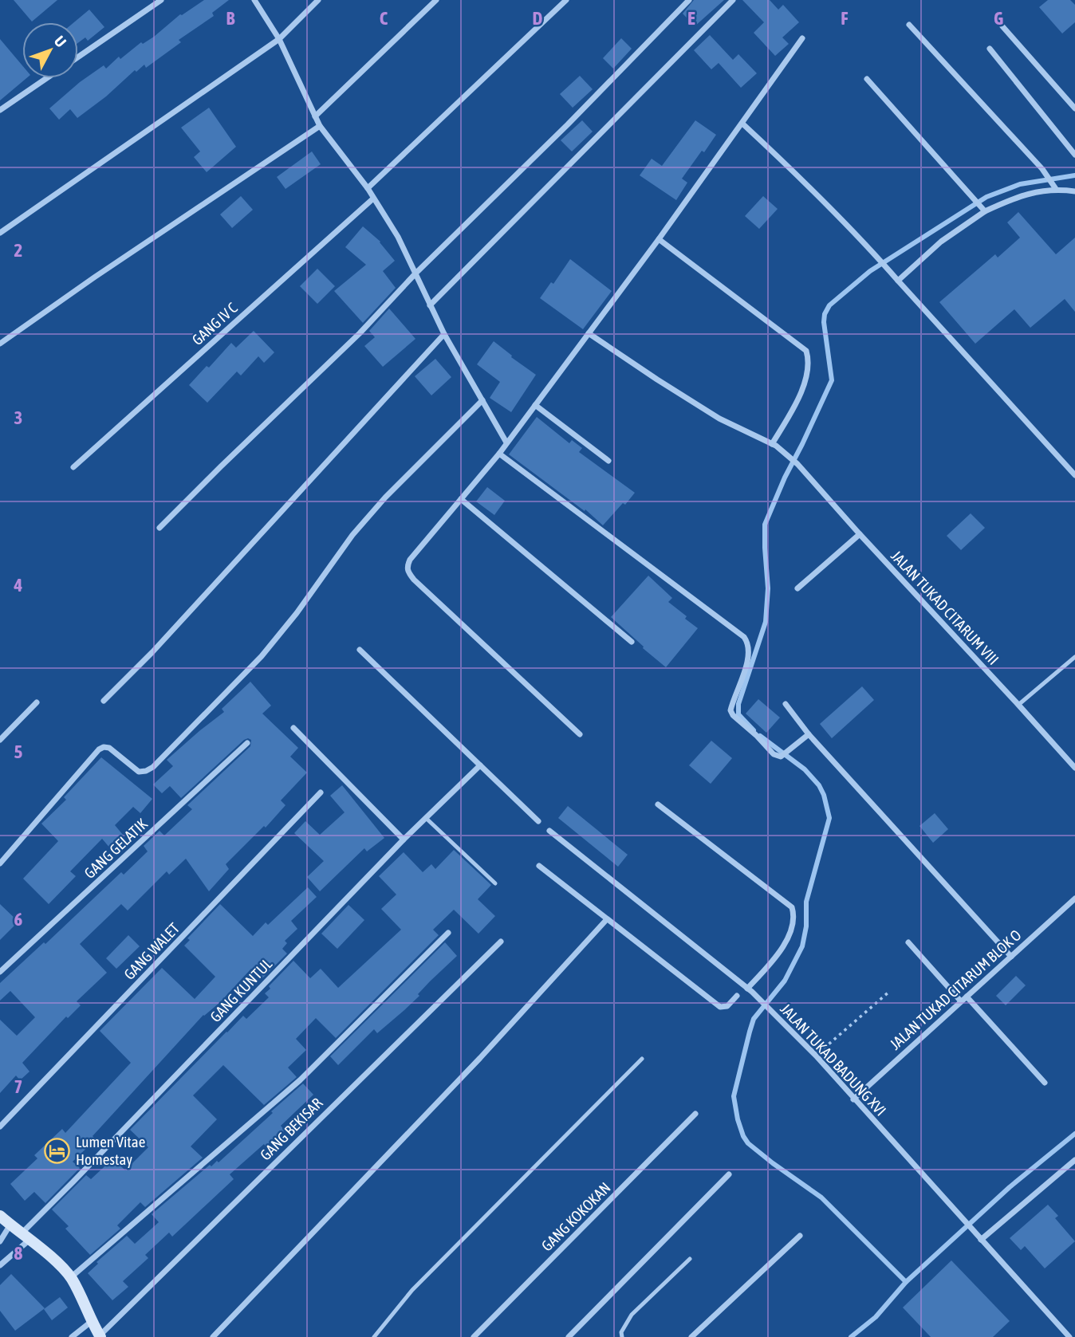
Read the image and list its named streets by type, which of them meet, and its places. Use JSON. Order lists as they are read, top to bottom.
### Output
{
  "streets": {
    "street": [
      "GANG IV C",
      "JALAN TUKAD CITARUM VIII",
      "GANG GELATIK",
      "GANG WALET",
      "JALAN TUKAD CITARUM BLOK O",
      "GANG KUNTUL",
      "JALAN TUKAD BADUNG XVI",
      "GANG BEKISAR",
      "GANG KOKOKAN"
    ]
  },
  "crossings": [
    ["JALAN TUKAD CITARUM BLOK O", "JALAN TUKAD BADUNG XVI"]
  ],
  "places": {
    "hotel": ["Lumen Vitae Homestay"]
  },
  "north": "top right",
  "grid": {
    "columns": [
      "B",
      "C",
      "D",
      "E",
      "F",
      "G"
    ],
    "rows": [
      "2",
      "3",
      "4",
      "5",
      "6",
      "7",
      "8"
    ]
  }
}
